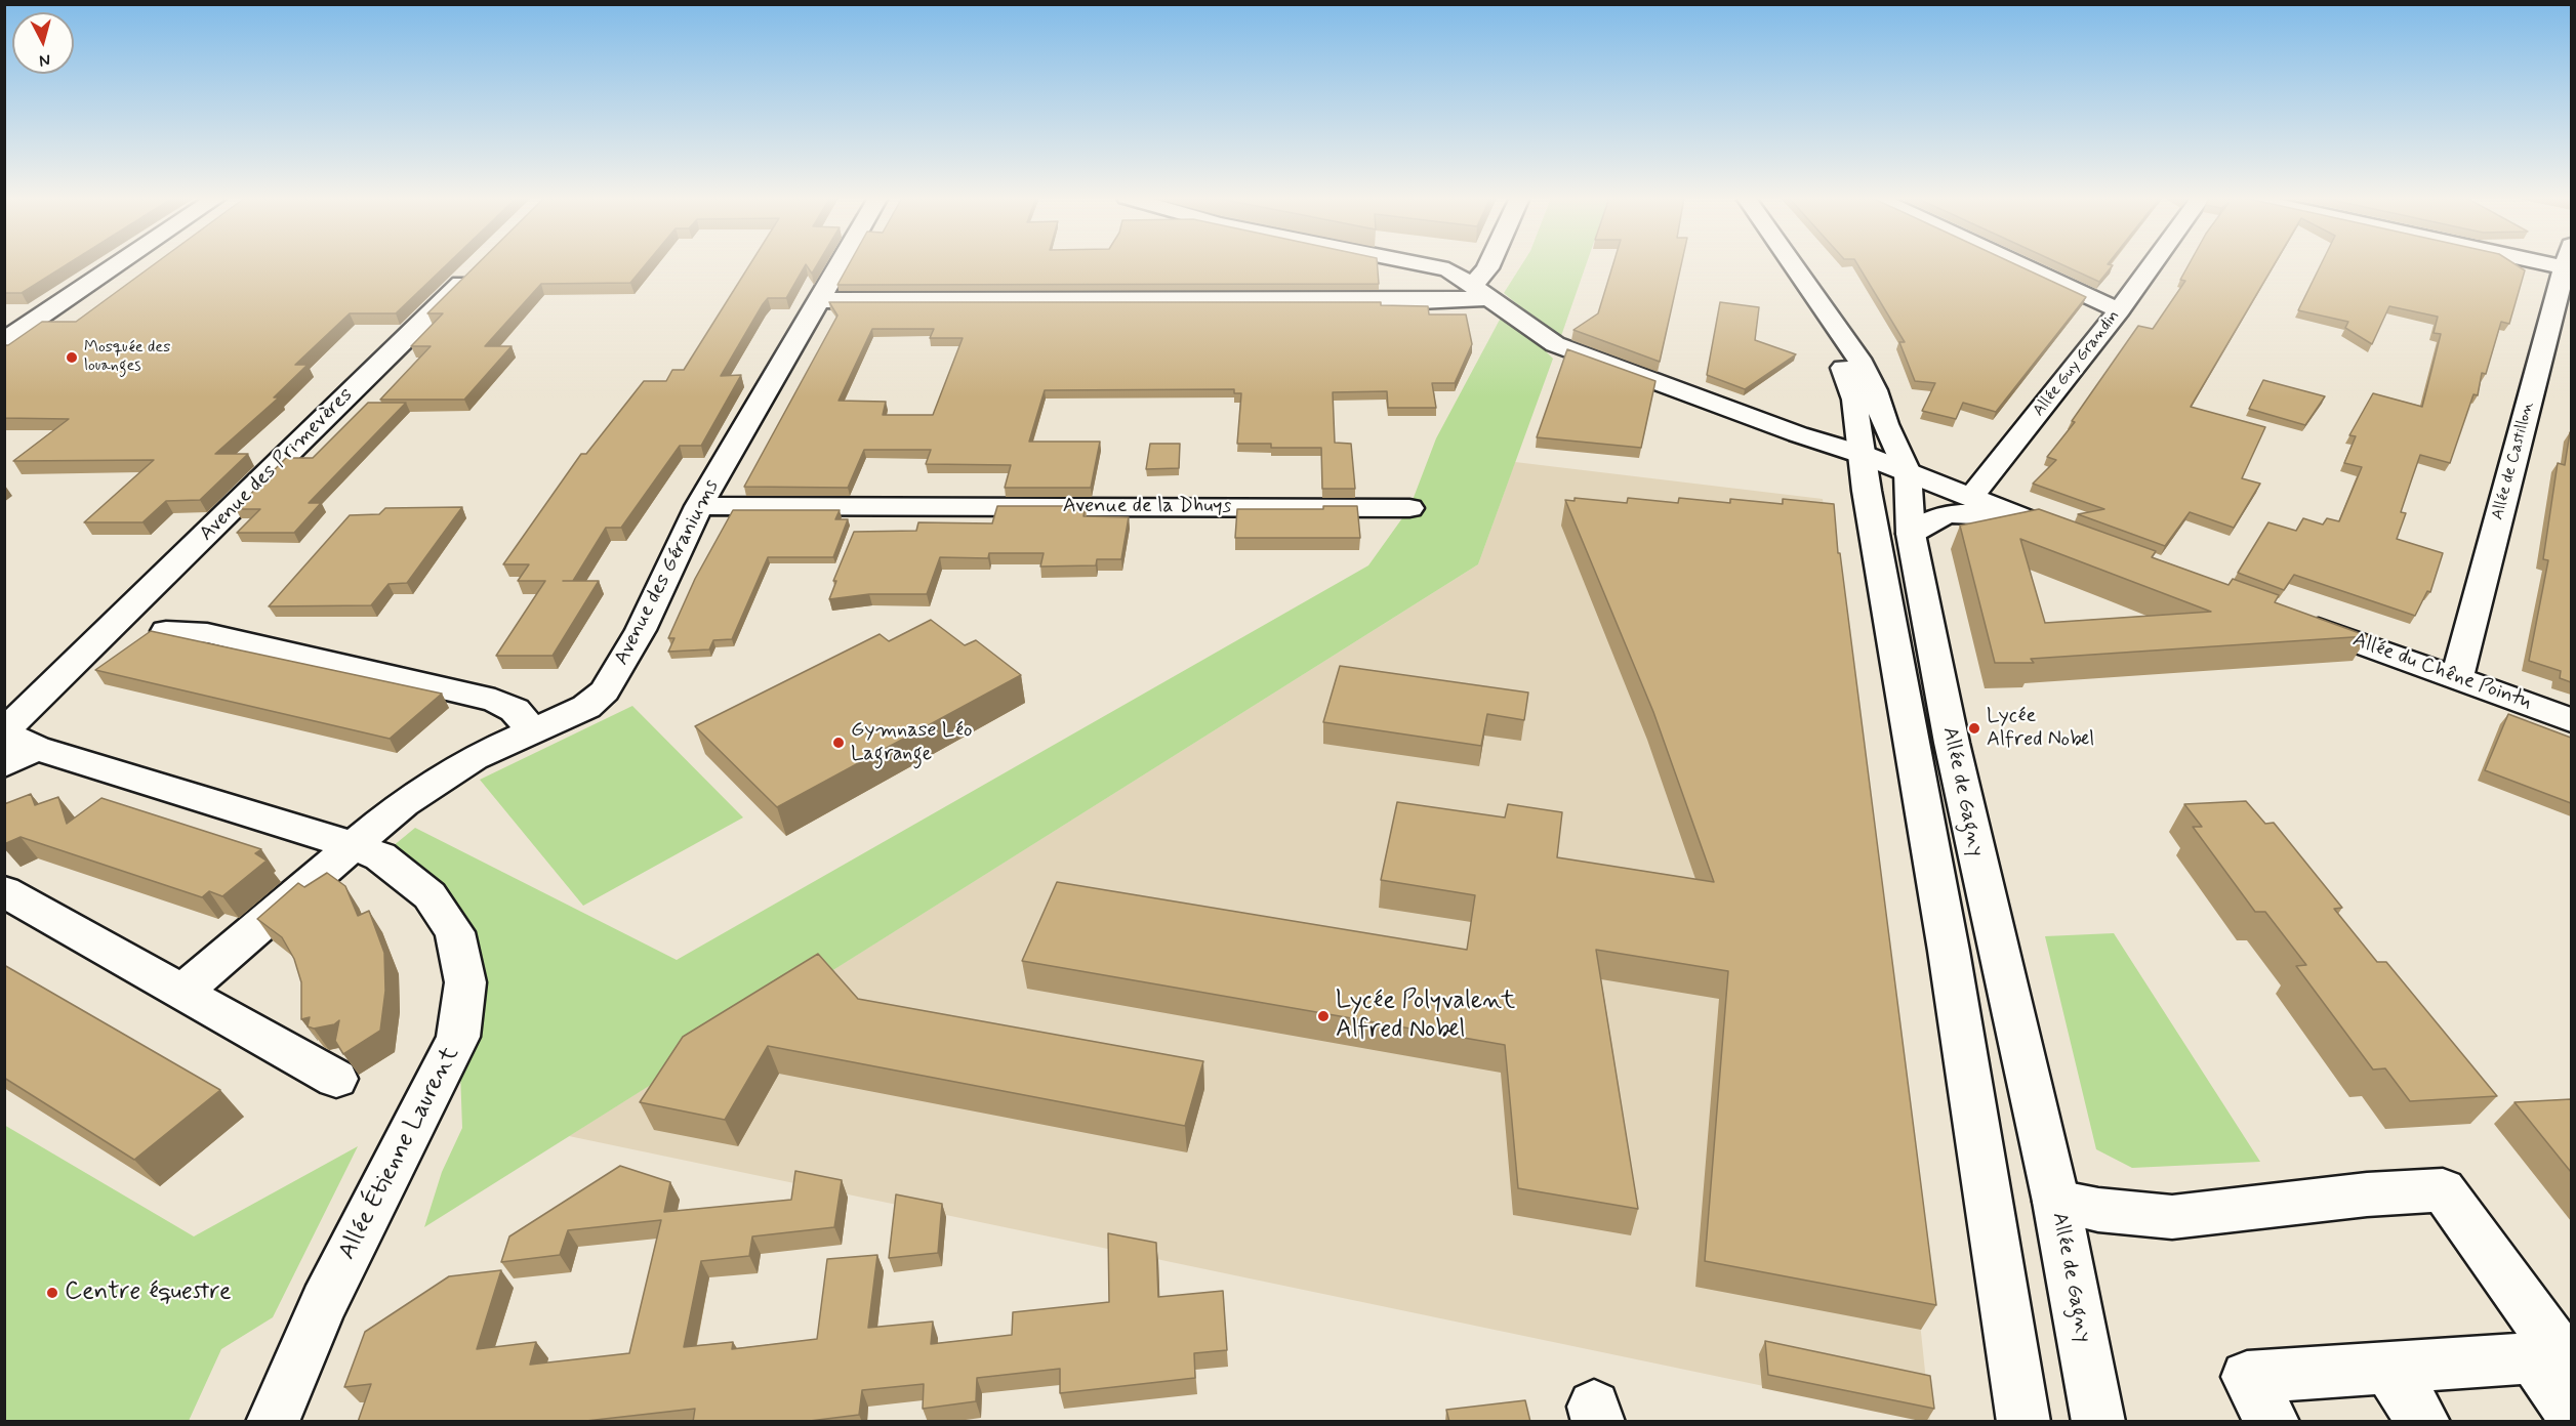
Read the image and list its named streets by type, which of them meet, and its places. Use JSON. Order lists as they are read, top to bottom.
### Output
{
  "streets": {
    "street": [
      "Allée Guy Grandin",
      "Allée de Castillon",
      "Avenue des Primevères",
      "Avenue de la Dhuys",
      "Avenue des Géraniums",
      "Allée du Chêne Pointu",
      "Allée de Gagny",
      "Allée Étienne Laurent"
    ]
  },
  "crossings": [
    ["Allée de Castillon", "Allée du Chêne Pointu"],
    ["Avenue des Primevères", "Allée Étienne Laurent"],
    ["Avenue de la Dhuys", "Avenue des Géraniums"],
    ["Avenue des Géraniums", "Allée Étienne Laurent"]
  ],
  "places": [
    "Mosquée des louanges",
    "Lycée Alfred Nobel",
    "Gymnase Léo Lagrange",
    "Lycée Polyvalent Alfred Nobel",
    "Centre équestre"
  ],
  "north": "bottom"
}
